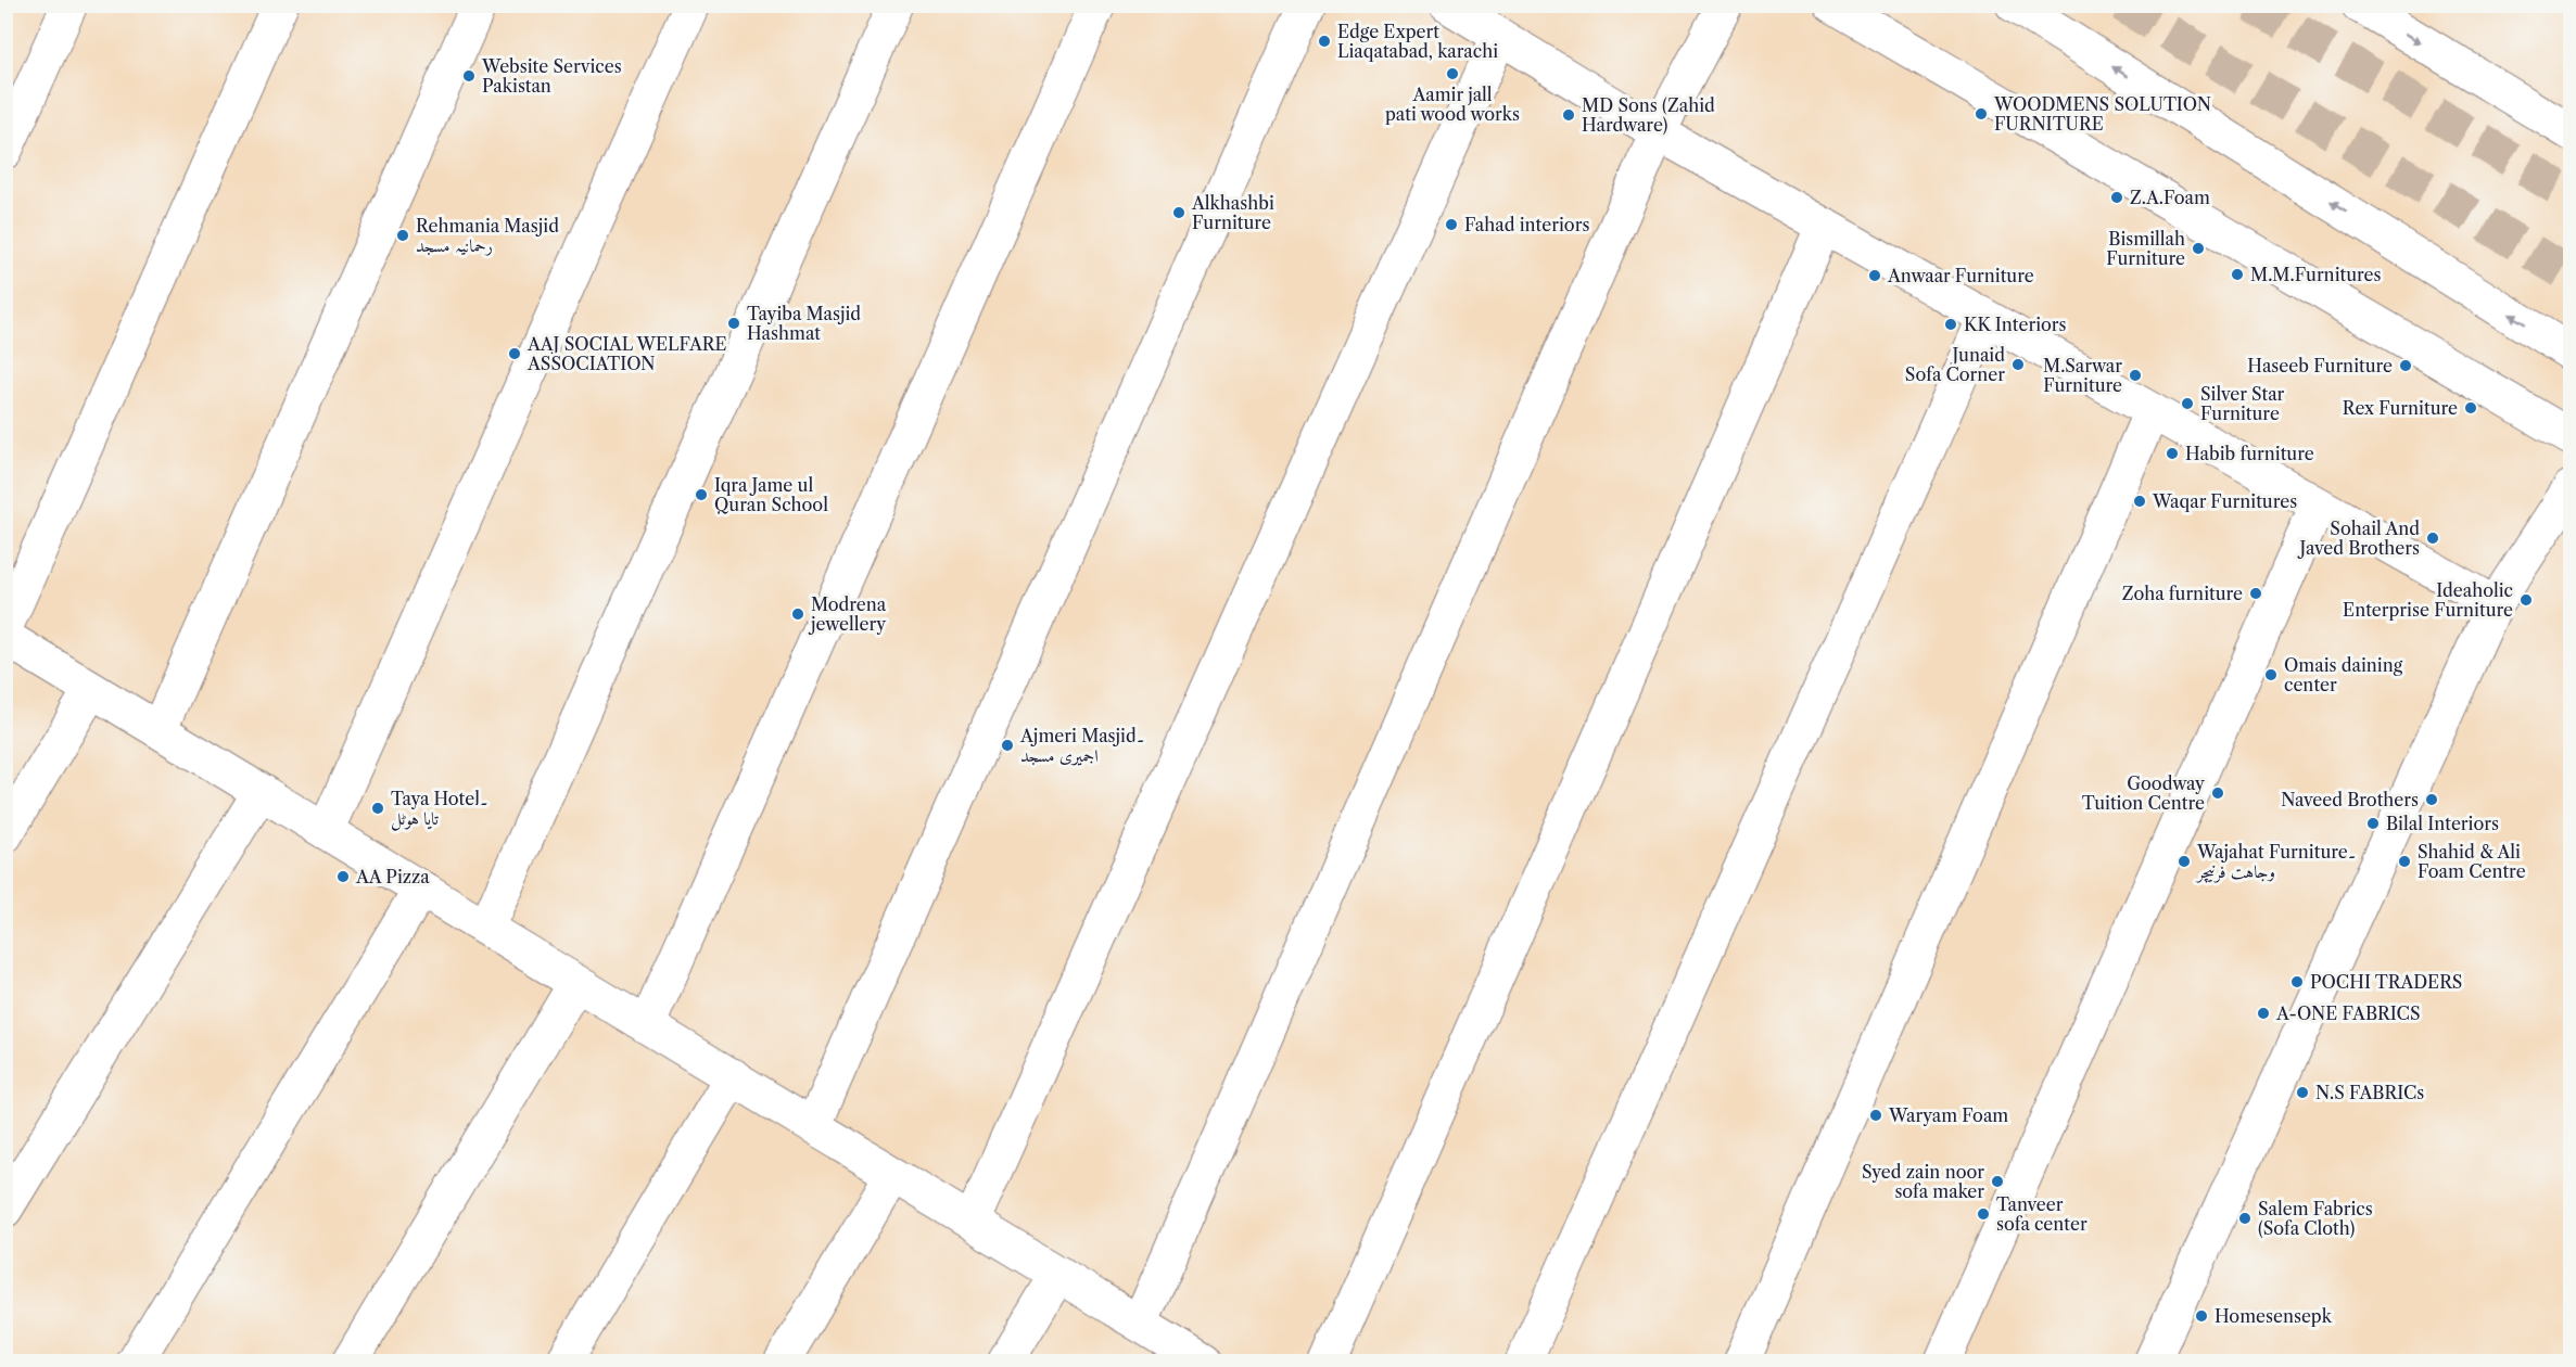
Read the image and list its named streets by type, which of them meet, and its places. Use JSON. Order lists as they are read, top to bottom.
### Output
{
  "places": [
    "Edge Expert Liaqatabad, karachi",
    "Aamir jall pati wood works",
    "Website Services Pakistan",
    "WOODMENS SOLUTION FURNITURE",
    "MD Sons (Zahid Hardware)",
    "Z.A.Foam",
    "Alkhashbi Furniture",
    "Fahad interiors",
    "Rehmania Masjid رحمانیہ مسجد",
    "Bismillah Furniture",
    "M.M.Furnitures",
    "Anwaar Furniture",
    "Tayiba Masjid Hashmat",
    "KK Interiors",
    "AAJ SOCIAL WELFARE ASSOCIATION",
    "Junaid Sofa Corner",
    "Haseeb Furniture",
    "M.Sarwar Furniture",
    "Silver Star Furniture",
    "Rex Furniture",
    "Habib furniture",
    "Iqra Jame ul Quran School",
    "Waqar Furnitures",
    "Sohail And Javed Brothers",
    "Zoha furniture",
    "Ideaholic Enterprise Furniture",
    "Modrena jewellery",
    "Omais daining center",
    "Ajmeri Masjid۔ اجمیری مسجد",
    "Goodway Tuition Centre",
    "Naveed Brothers",
    "Taya Hotel۔ تایا ہوٹل",
    "Bilal Interiors",
    "Wajahat Furniture۔ وجاہت فرنیچر",
    "Shahid & Ali Foam Centre",
    "AA Pizza",
    "POCHI TRADERS",
    "A-ONE FABRICS",
    "N.S FABRICs",
    "Waryam Foam",
    "Syed zain noor sofa maker",
    "Tanveer sofa center",
    "Salem Fabrics (Sofa Cloth)",
    "Homesensepk"
  ]
}
